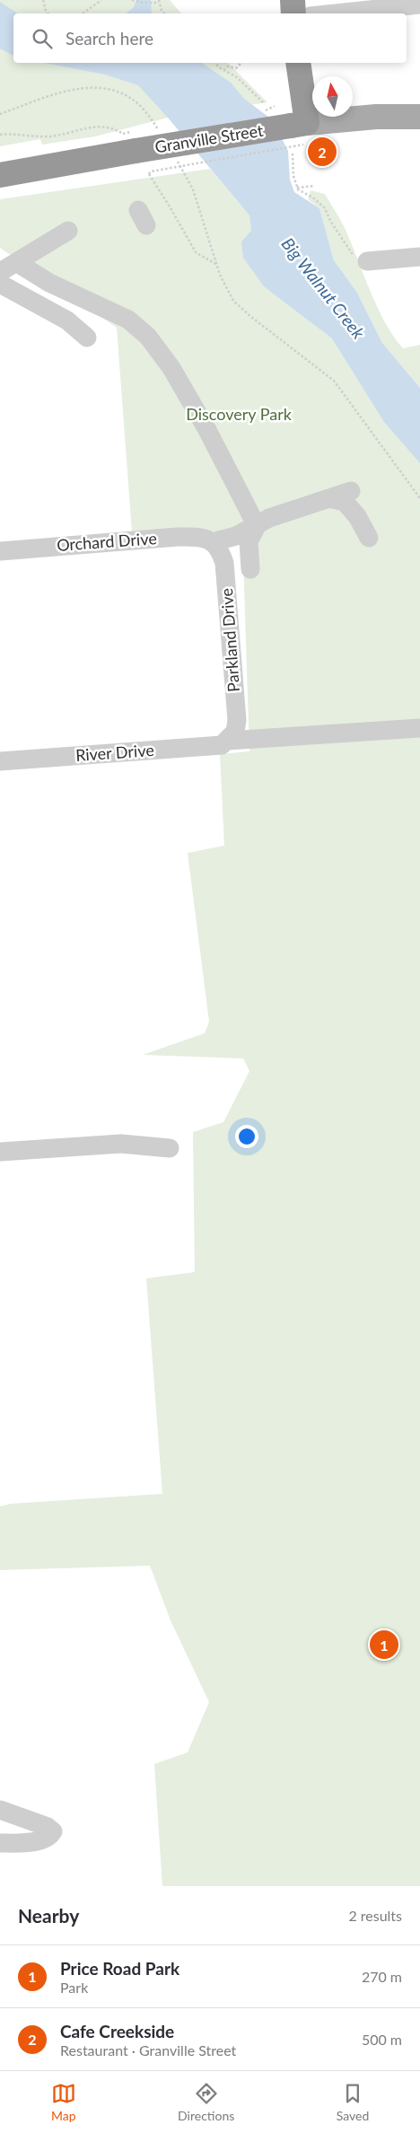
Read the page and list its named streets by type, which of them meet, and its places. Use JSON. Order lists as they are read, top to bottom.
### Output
{
  "streets": {
    "highway": ["Granville Street"],
    "street": ["Orchard Drive", "Parkland Drive", "River Drive"]
  },
  "crossings": [
    ["Orchard Drive", "Parkland Drive"],
    ["Parkland Drive", "River Drive"]
  ],
  "water": ["Big Walnut Creek"],
  "parks": ["Discovery Park"],
  "north": "top",
  "page": {
    "search": "Search here",
    "pins": ["2", "1"],
    "heading": ["Nearby", "2 results"],
    "list": [
      {
        "mark": "1",
        "name": "Price Road Park",
        "note": "Park",
        "value": "270 m"
      },
      {
        "mark": "2",
        "name": "Cafe Creekside",
        "note": "Restaurant · Granville Street",
        "value": "500 m"
      }
    ],
    "nav": ["Map", "Directions", "Saved"]
  }
}
